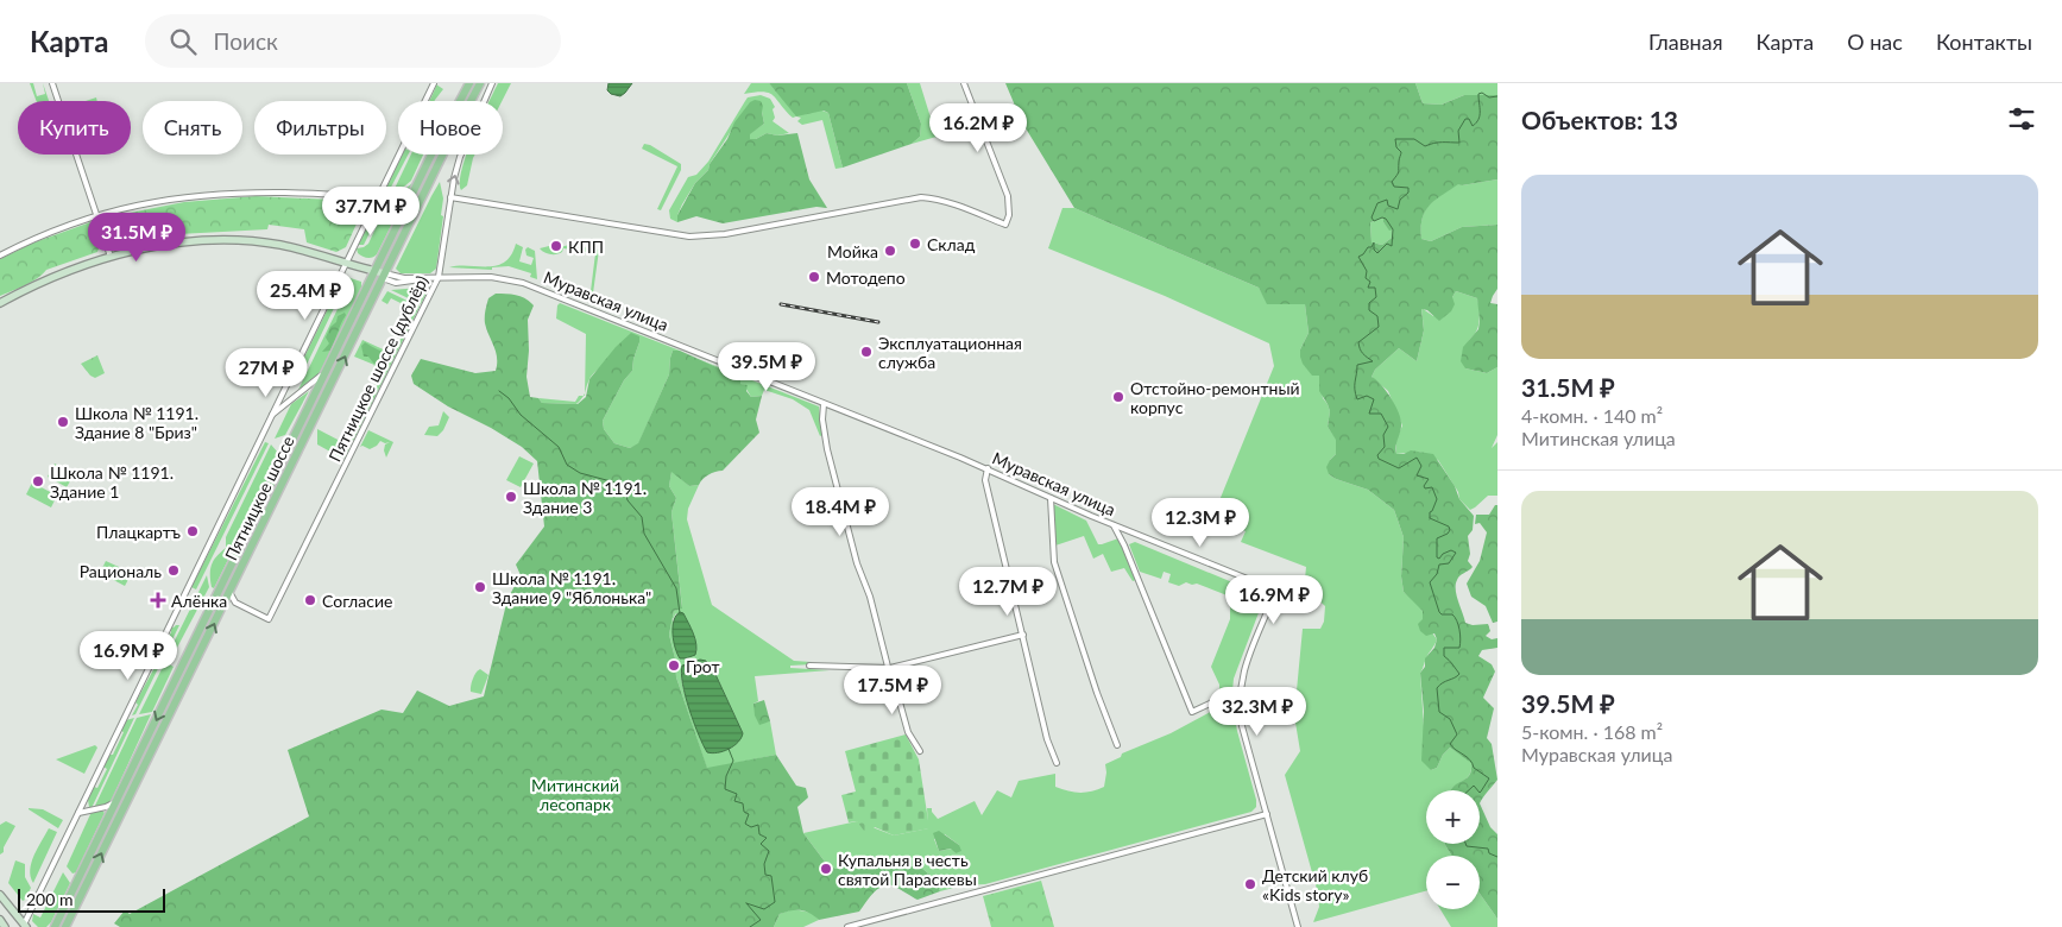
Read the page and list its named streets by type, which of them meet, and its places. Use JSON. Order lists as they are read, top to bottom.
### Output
{
  "streets": {
    "main road": ["Пятницкое шоссе"],
    "street": ["Муравская улица", "Пятницкое шоссе (дублёр)"]
  },
  "crossings": [
    ["Муравская улица", "Пятницкое шоссе (дублёр)"],
    ["Муравская улица", "Пятницкое шоссе"]
  ],
  "parks": ["Митинский лесопарк"],
  "places": {
    "other": [
      "Склад",
      "КПП",
      "Мойка",
      "Мотодепо",
      "Эксплуатационная служба",
      "Отстойно-ремонтный корпус",
      "Школа № 1191. Здание 8 \"Бриз\"",
      "Школа № 1191. Здание 1",
      "Школа № 1191. Здание 3",
      "Плацкартъ",
      "Рациональ",
      "Школа № 1191. Здание 9 \"Яблонька\"",
      "Согласие",
      "Грот",
      "Купальня в честь святой Параскевы",
      "Детский клуб «Kids story»"
    ],
    "health": ["Алёнка"]
  },
  "scale_bar": "200 m",
  "page": {
    "header": "Карта",
    "search": "Поиск",
    "nav": [
      "Главная",
      "Карта",
      "О нас",
      "Контакты"
    ],
    "heading": "Объектов: 13",
    "chip": [
      "Купить",
      "Снять",
      "Фильтры",
      "Новое"
    ],
    "price": [
      "16.2M ₽",
      "37.7M ₽",
      "31.5M ₽",
      "25.4M ₽",
      "39.5M ₽",
      "27M ₽",
      "18.4M ₽",
      "12.3M ₽",
      "12.7M ₽",
      "16.9M ₽",
      "16.9M ₽",
      "17.5M ₽",
      "32.3M ₽"
    ],
    "list": [
      {
        "name": "31.5M ₽",
        "note": "4-комн. · 140 m² · Митинская улица"
      },
      {
        "name": "39.5M ₽",
        "note": "5-комн. · 168 m² · Муравская улица"
      }
    ],
    "map_buttons": ["+", "−"],
    "scale": "200 m"
  }
}
